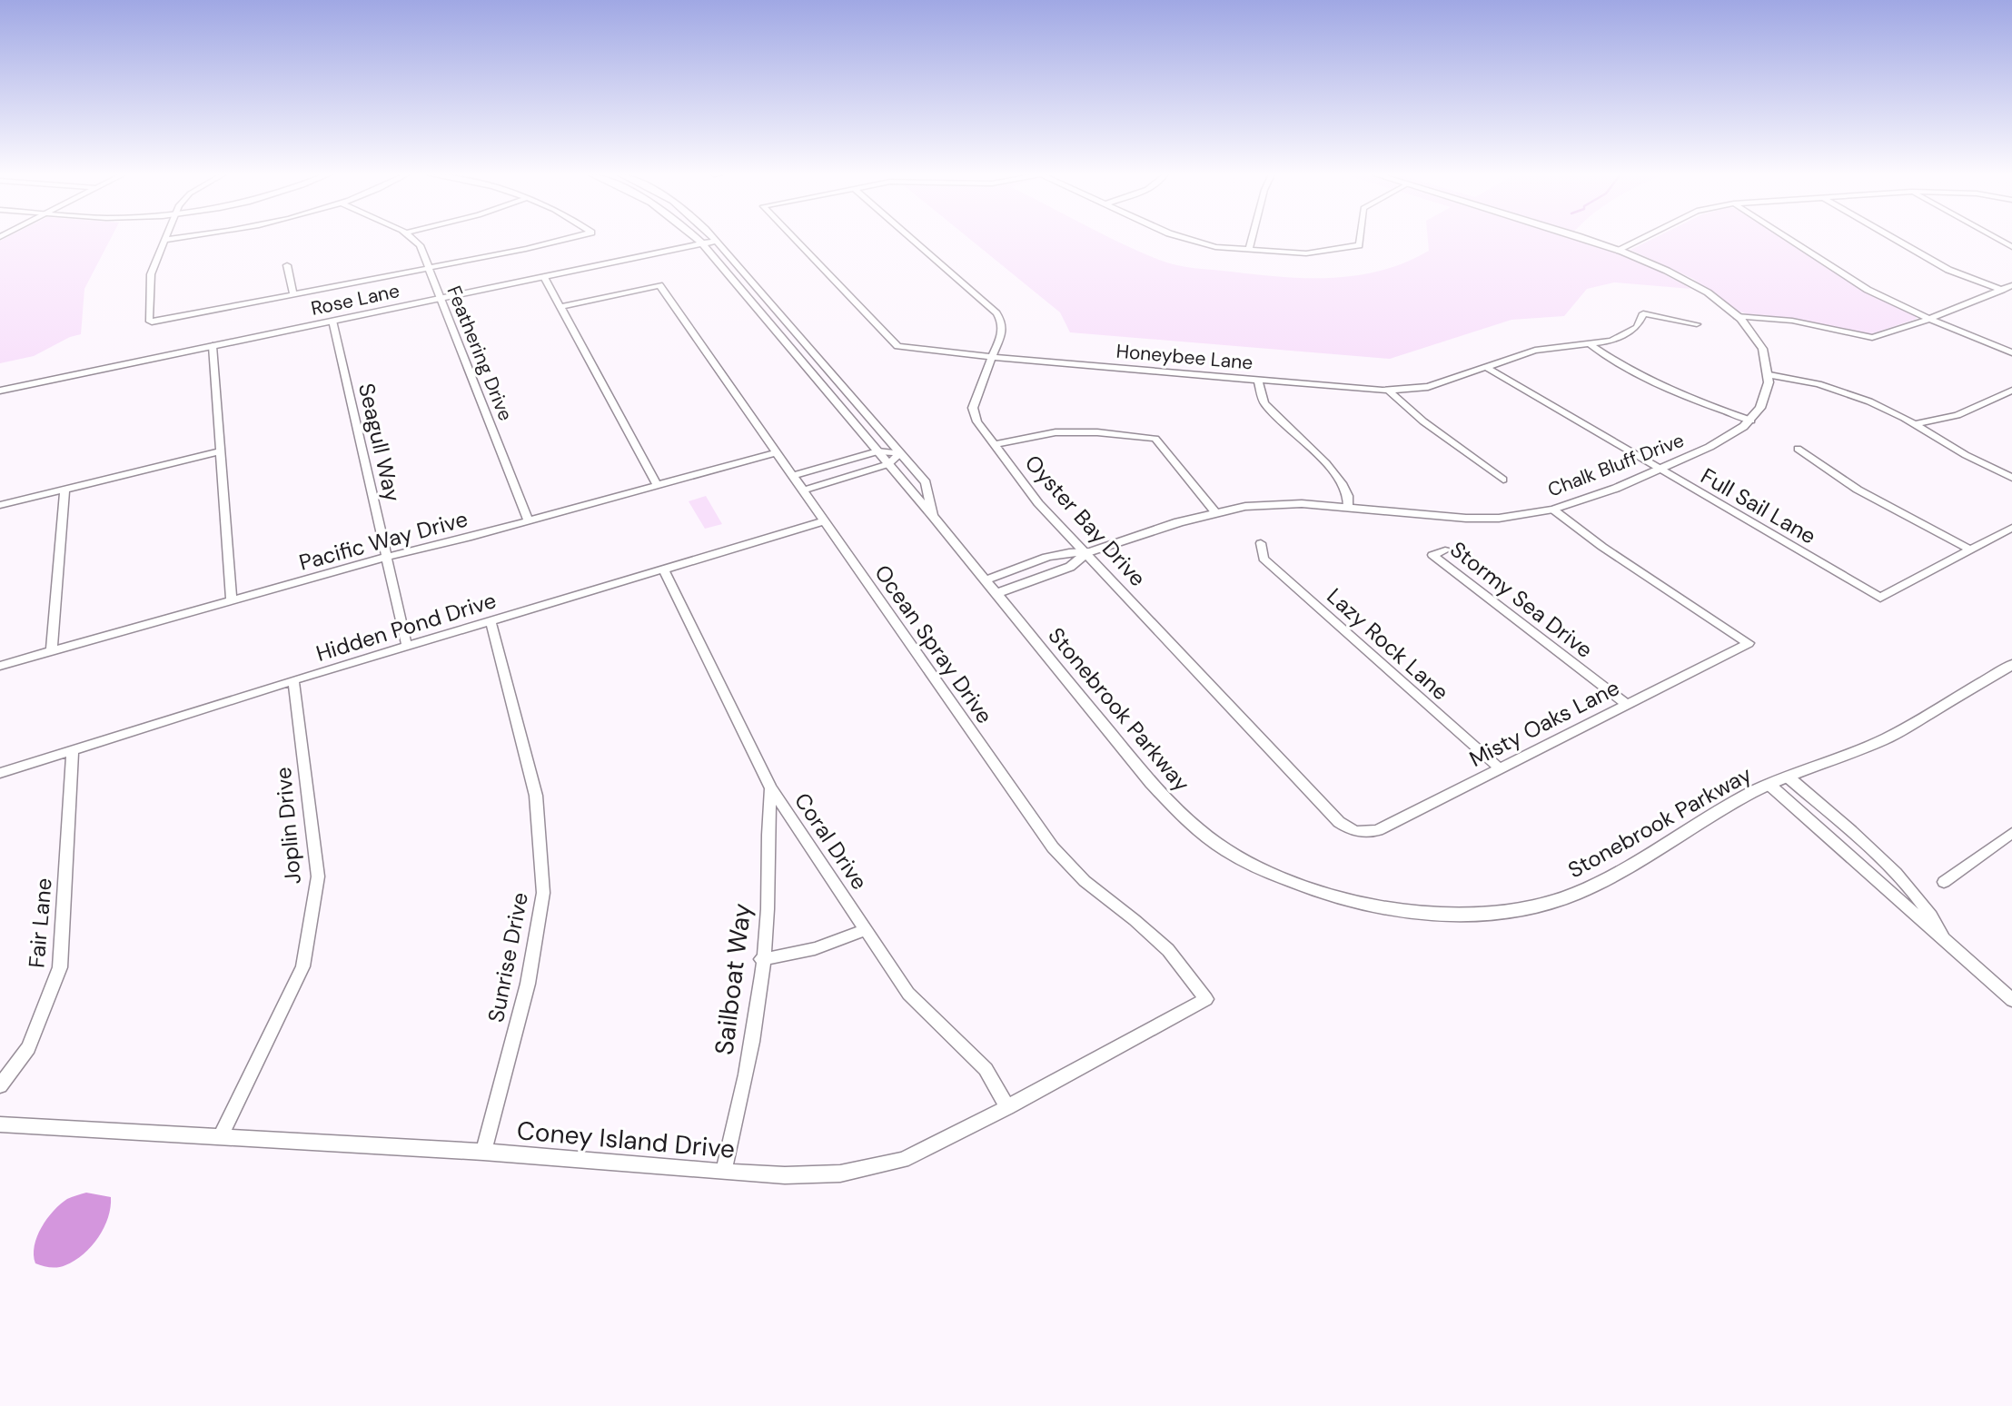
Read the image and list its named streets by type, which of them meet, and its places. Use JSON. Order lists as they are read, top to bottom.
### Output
{
  "streets": {
    "street": [
      "Rose Lane",
      "Feathering Drive",
      "Honeybee Lane",
      "Seagull Way",
      "Chalk Bluff Drive",
      "Full Sail Lane",
      "Oyster Bay Drive",
      "Pacific Way Drive",
      "Stormy Sea Drive",
      "Hidden Pond Drive",
      "Ocean Spray Drive",
      "Lazy Rock Lane",
      "Stonebrook Parkway",
      "Misty Oaks Lane",
      "Joplin Drive",
      "Coral Drive",
      "Fair Lane",
      "Sunrise Drive",
      "Sailboat Way",
      "Coney Island Drive"
    ]
  },
  "crossings": [
    ["Rose Lane", "Feathering Drive"],
    ["Rose Lane", "Seagull Way"],
    ["Rose Lane", "Stonebrook Parkway"],
    ["Feathering Drive", "Pacific Way Drive"],
    ["Honeybee Lane", "Full Sail Lane"],
    ["Honeybee Lane", "Oyster Bay Drive"],
    ["Seagull Way", "Pacific Way Drive"],
    ["Seagull Way", "Hidden Pond Drive"],
    ["Chalk Bluff Drive", "Full Sail Lane"],
    ["Chalk Bluff Drive", "Oyster Bay Drive"],
    ["Chalk Bluff Drive", "Stonebrook Parkway"],
    ["Chalk Bluff Drive", "Misty Oaks Lane"],
    ["Oyster Bay Drive", "Misty Oaks Lane"],
    ["Pacific Way Drive", "Ocean Spray Drive"],
    ["Stormy Sea Drive", "Misty Oaks Lane"],
    ["Hidden Pond Drive", "Ocean Spray Drive"],
    ["Hidden Pond Drive", "Joplin Drive"],
    ["Hidden Pond Drive", "Coral Drive"],
    ["Hidden Pond Drive", "Fair Lane"],
    ["Hidden Pond Drive", "Sunrise Drive"],
    ["Ocean Spray Drive", "Coney Island Drive"],
    ["Lazy Rock Lane", "Misty Oaks Lane"],
    ["Joplin Drive", "Coney Island Drive"],
    ["Coral Drive", "Sailboat Way"],
    ["Coral Drive", "Coney Island Drive"],
    ["Sunrise Drive", "Coney Island Drive"],
    ["Sailboat Way", "Coney Island Drive"]
  ]
}
